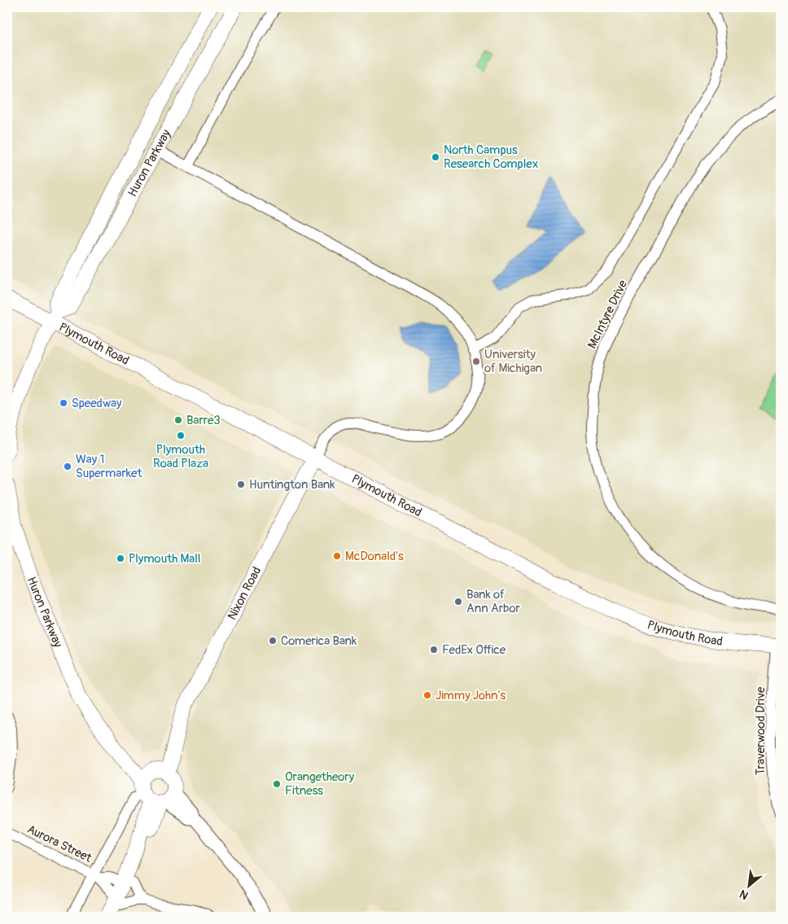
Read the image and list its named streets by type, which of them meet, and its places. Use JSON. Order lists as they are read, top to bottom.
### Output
{
  "streets": {
    "main road": ["Huron Parkway", "Plymouth Road", "Nixon Road"],
    "street": ["McIntyre Drive", "Traverwood Drive", "Aurora Street"]
  },
  "crossings": [
    ["Huron Parkway", "Plymouth Road"],
    ["Huron Parkway", "Nixon Road"],
    ["Plymouth Road", "Nixon Road"],
    ["Plymouth Road", "Traverwood Drive"]
  ],
  "places": [
    "North Campus Research Complex",
    "University of Michigan",
    "Speedway",
    "Barre3",
    "Plymouth Road Plaza",
    "Way 1 Supermarket",
    "Huntington Bank",
    "McDonald's",
    "Plymouth Mall",
    "Bank of Ann Arbor",
    "Comerica Bank",
    "FedEx Office",
    "Jimmy John's",
    "Orangetheory Fitness"
  ],
  "north": "bottom left"
}
